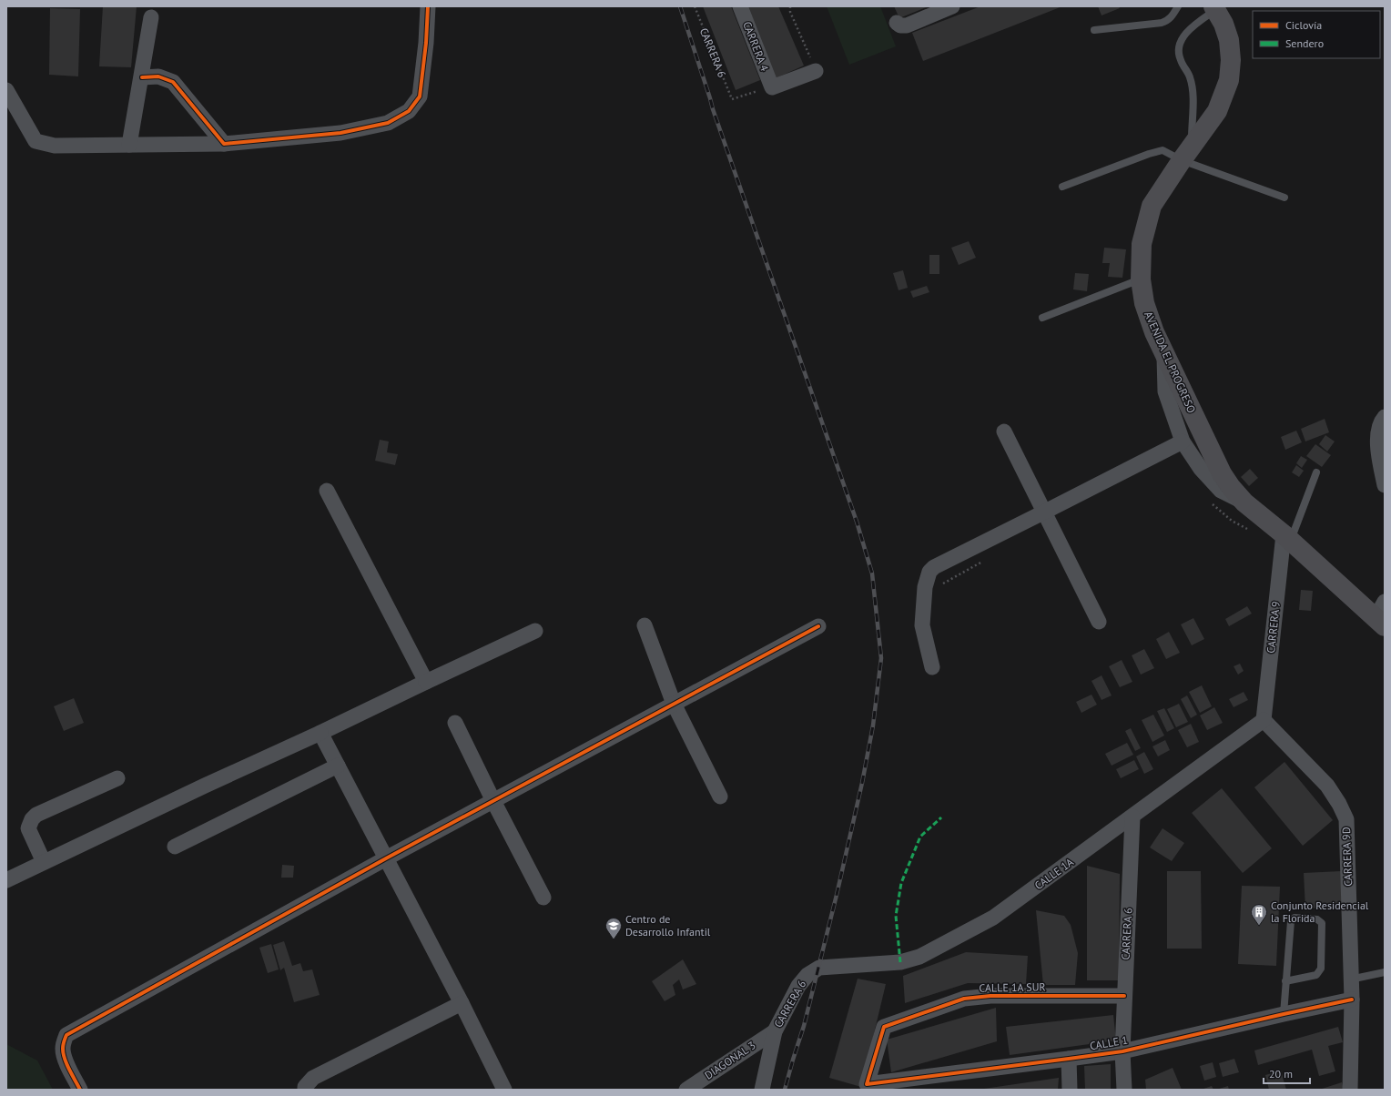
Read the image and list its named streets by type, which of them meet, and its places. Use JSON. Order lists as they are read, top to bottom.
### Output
{
  "streets": {
    "main road": ["AVENIDA EL PROGRESO"],
    "street": [
      "CARRERA 4",
      "CARRERA 6",
      "CARRERA 9",
      "CARRERA 9D",
      "CALLE 1A",
      "CALLE 1A SUR",
      "CALLE 1",
      "DIAGONAL 3"
    ]
  },
  "crossings": [
    ["CARRERA 4", "CARRERA 6"],
    ["CARRERA 6", "CALLE 1A"],
    ["CARRERA 6", "CALLE 1A SUR"],
    ["CARRERA 6", "CALLE 1"],
    ["CARRERA 6", "DIAGONAL 3"],
    ["AVENIDA EL PROGRESO", "CARRERA 9"],
    ["CARRERA 9", "CARRERA 9D"],
    ["CARRERA 9", "CALLE 1A"],
    ["CARRERA 9D", "CALLE 1A"],
    ["CARRERA 9D", "CALLE 1"],
    ["CALLE 1A SUR", "CALLE 1"]
  ],
  "places": {
    "building": ["Conjunto Residencial la Florida"],
    "school or university": ["Centro de Desarrollo Infantil"]
  },
  "legend": ["Ciclovía", "Sendero"],
  "scale_bar": "20 m"
}
